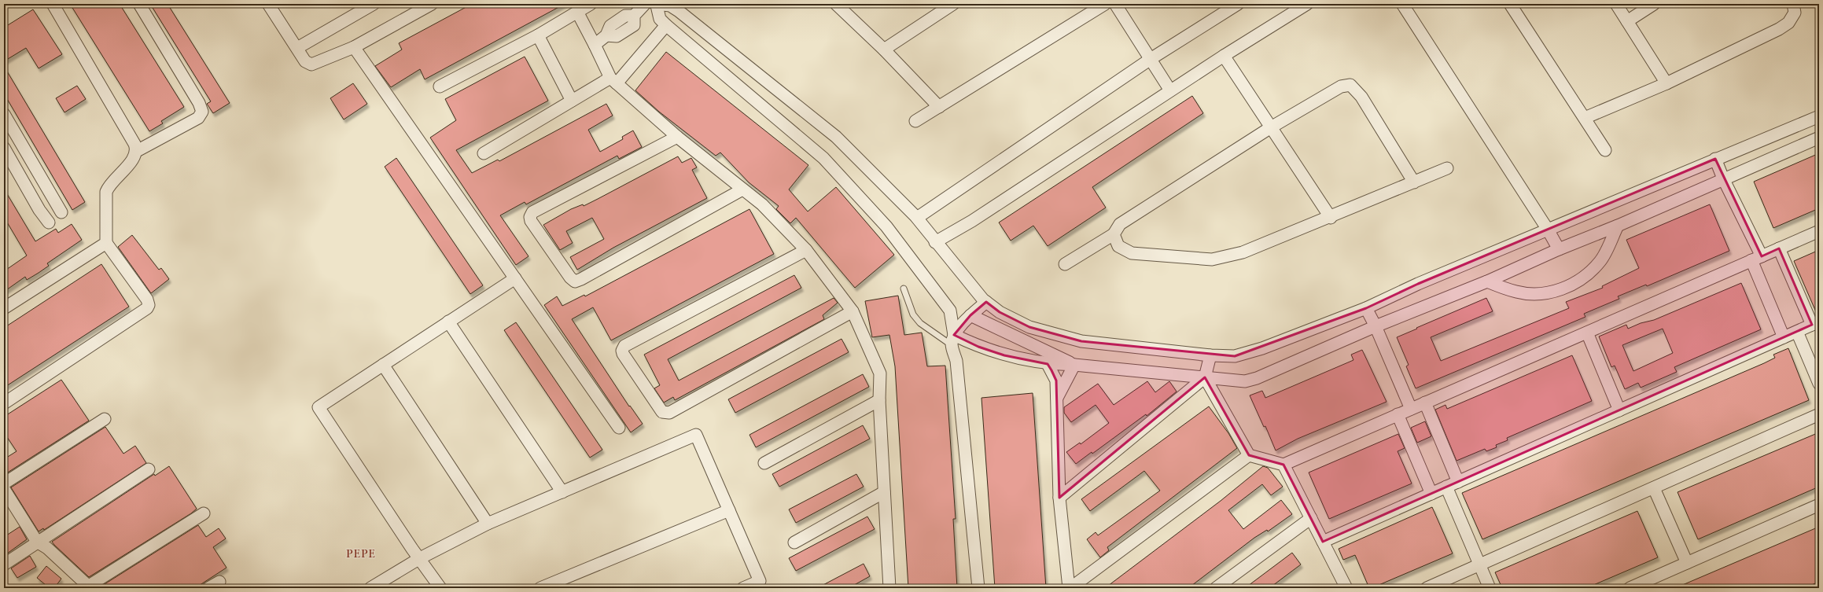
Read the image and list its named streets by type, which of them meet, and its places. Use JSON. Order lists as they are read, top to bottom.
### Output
{
  "districts": ["PEPE"]
}
